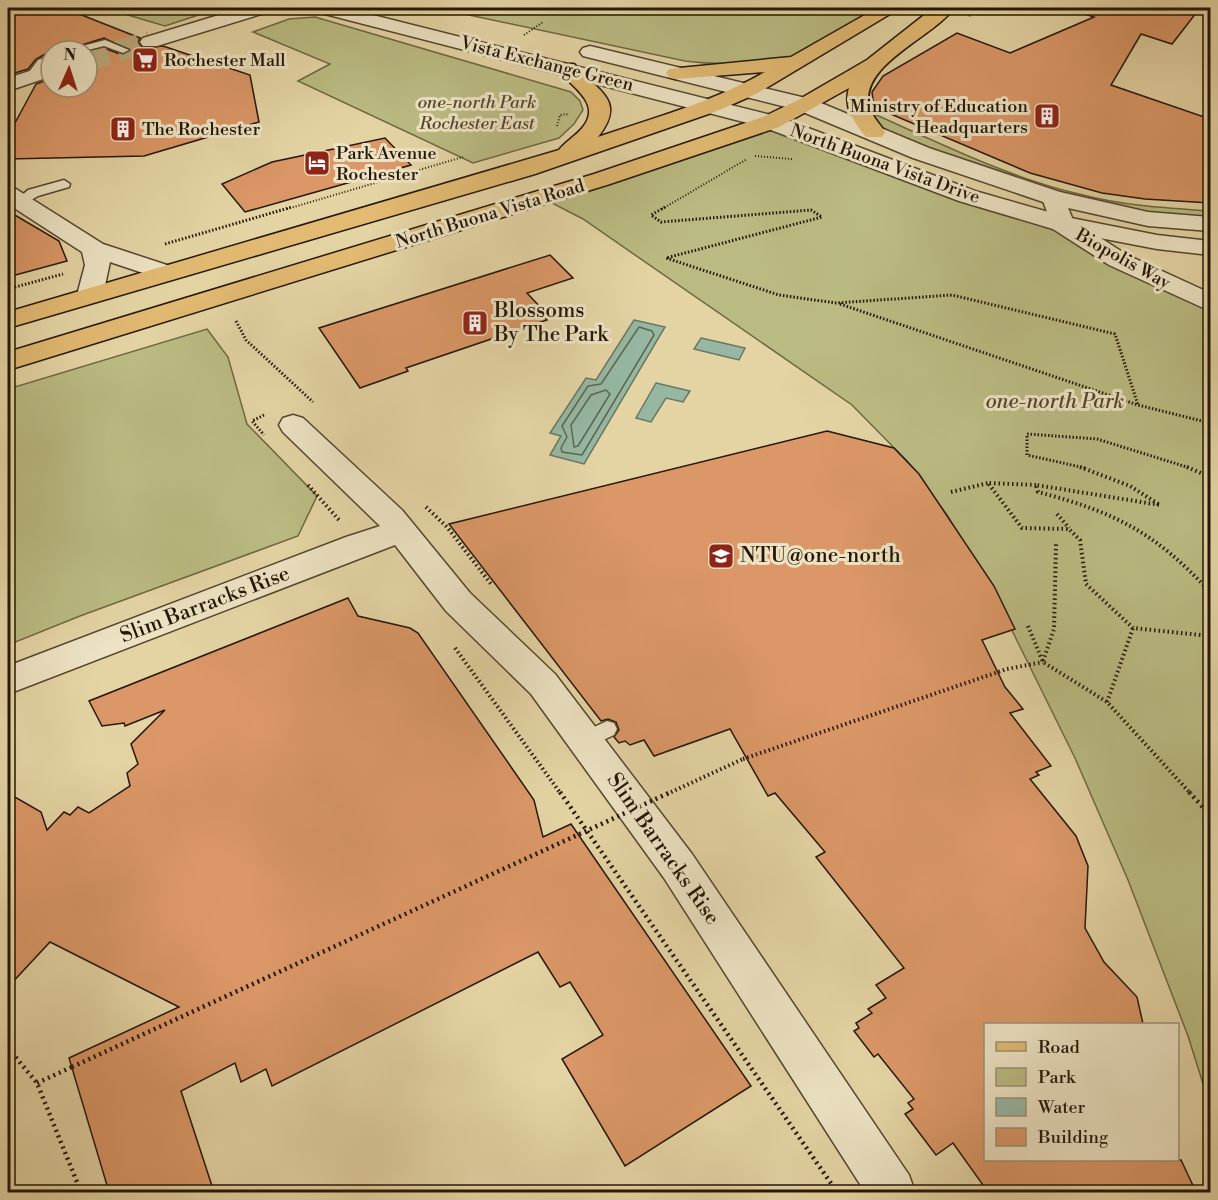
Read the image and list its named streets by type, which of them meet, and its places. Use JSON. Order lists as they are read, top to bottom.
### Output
{
  "streets": {
    "main road": ["North Buona Vista Road"],
    "street": [
      "Vista Exchange Green",
      "North Buona Vista Drive",
      "Biopolis Way",
      "Slim Barracks Rise"
    ]
  },
  "crossings": [
    ["Vista Exchange Green", "North Buona Vista Drive"],
    ["Vista Exchange Green", "North Buona Vista Road"],
    ["North Buona Vista Drive", "North Buona Vista Road"],
    ["North Buona Vista Drive", "Biopolis Way"]
  ],
  "parks": ["one-north Park Rochester East", "one-north Park"],
  "places": {
    "supermarket": ["Rochester Mall"],
    "building": ["Ministry of Education Headquarters", "The Rochester", "Blossoms By The Park"],
    "hotel": ["Park Avenue Rochester"],
    "school or university": ["NTU@one-north"]
  },
  "legend": [
    "Road",
    "Park",
    "Water",
    "Building"
  ],
  "north": "top"
}
